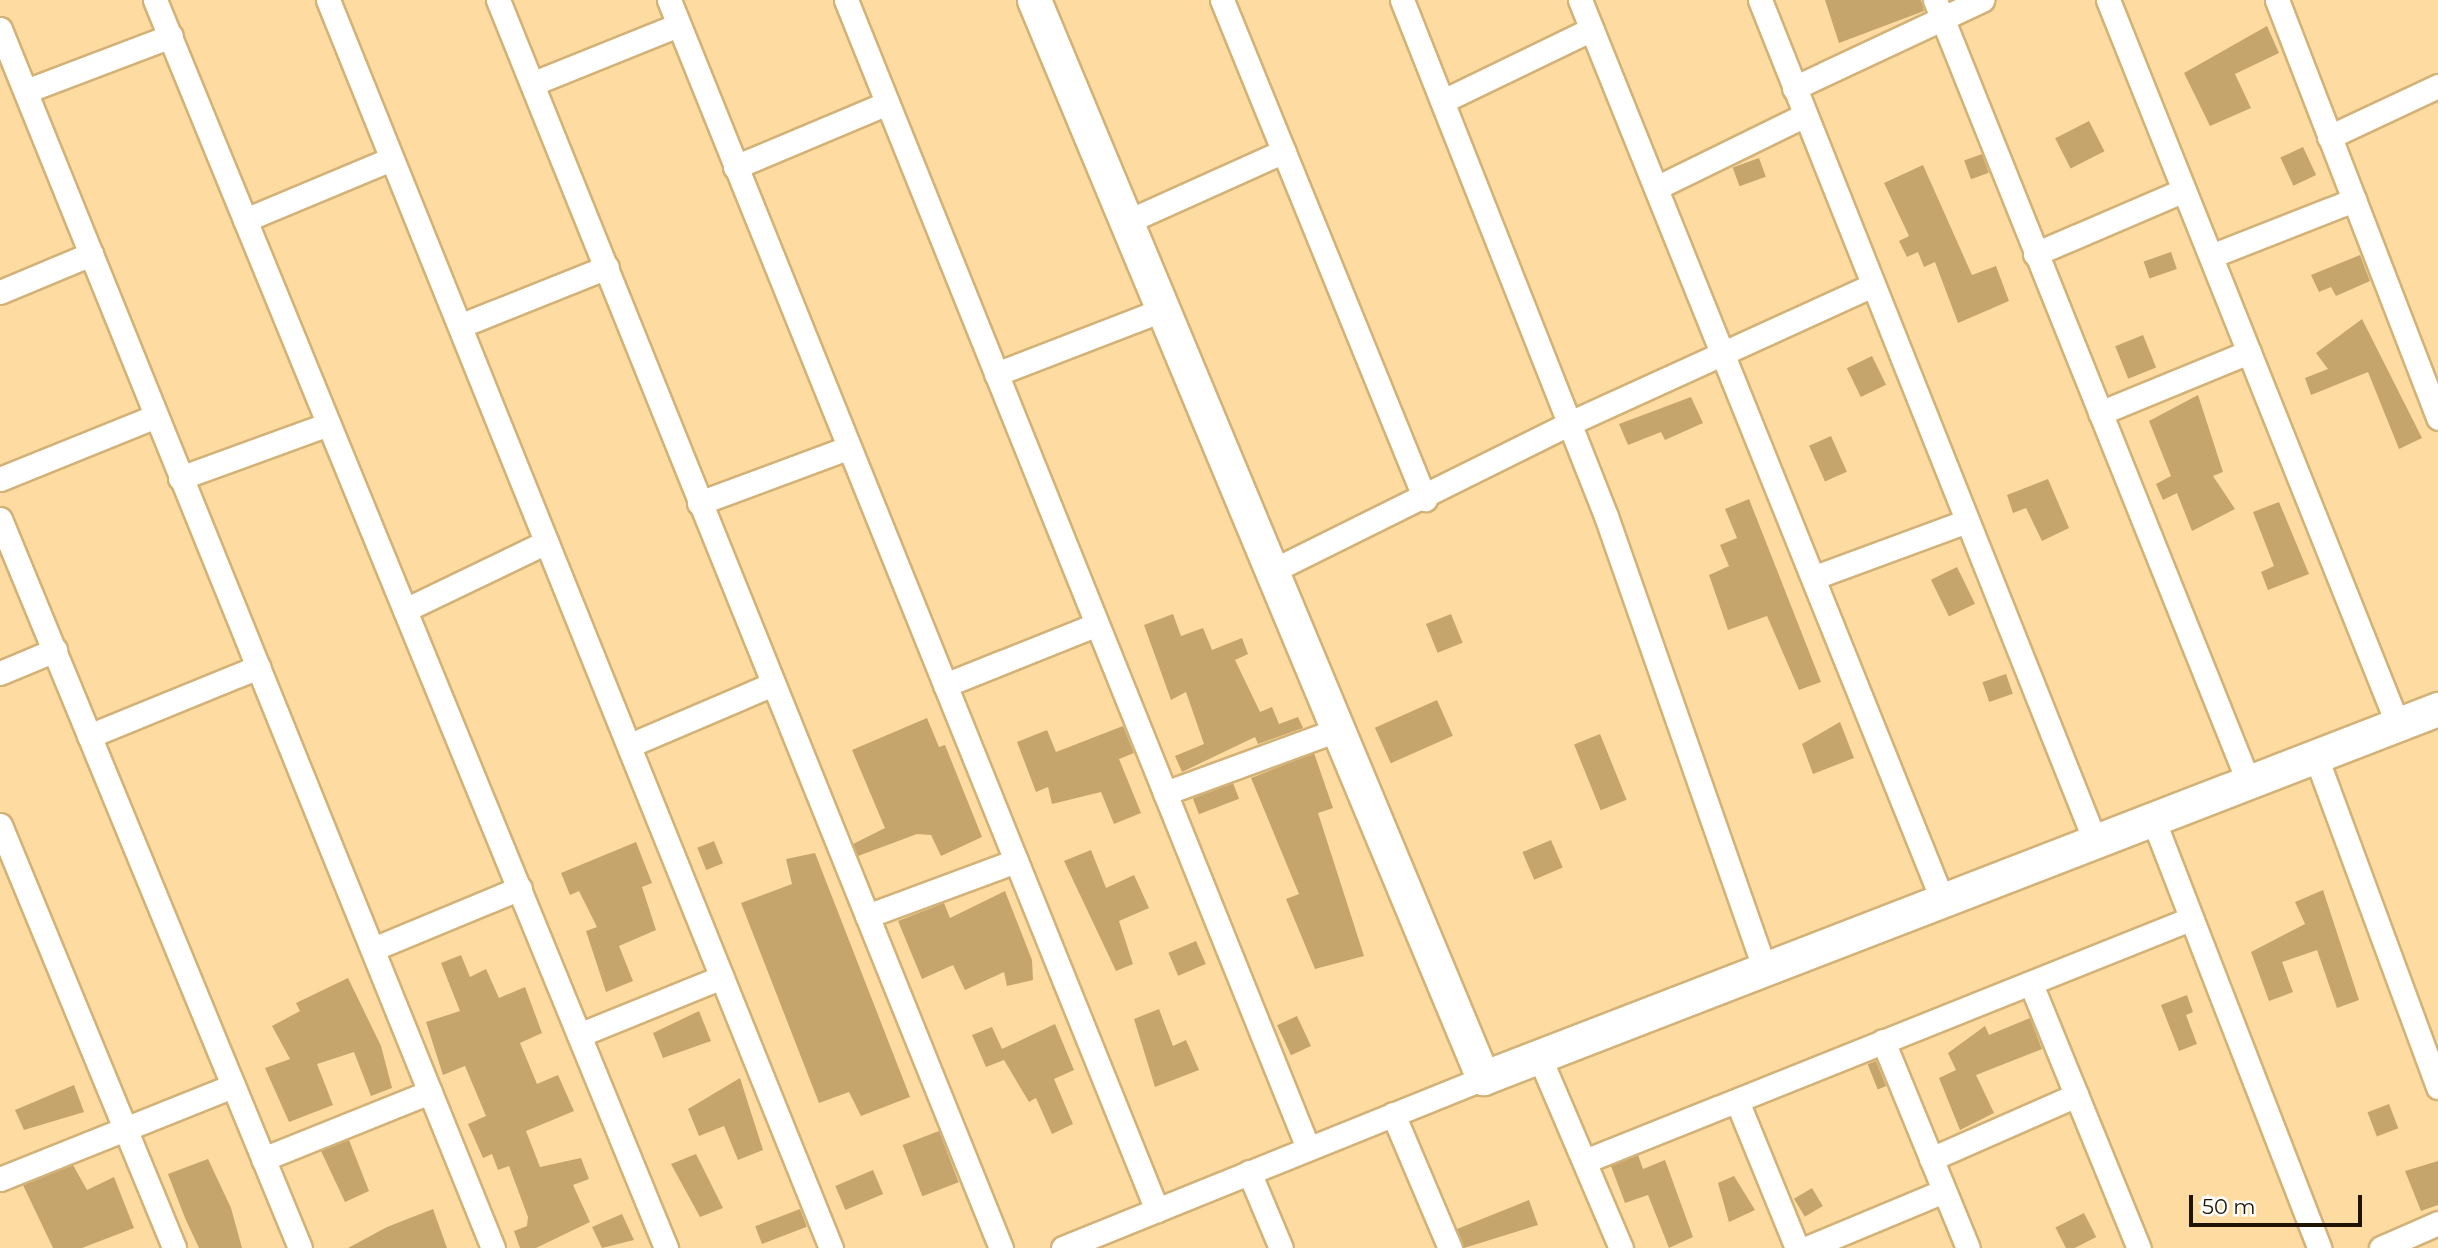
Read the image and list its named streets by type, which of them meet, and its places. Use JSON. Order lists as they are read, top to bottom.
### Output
{
  "scale_bar": "50 m"
}
